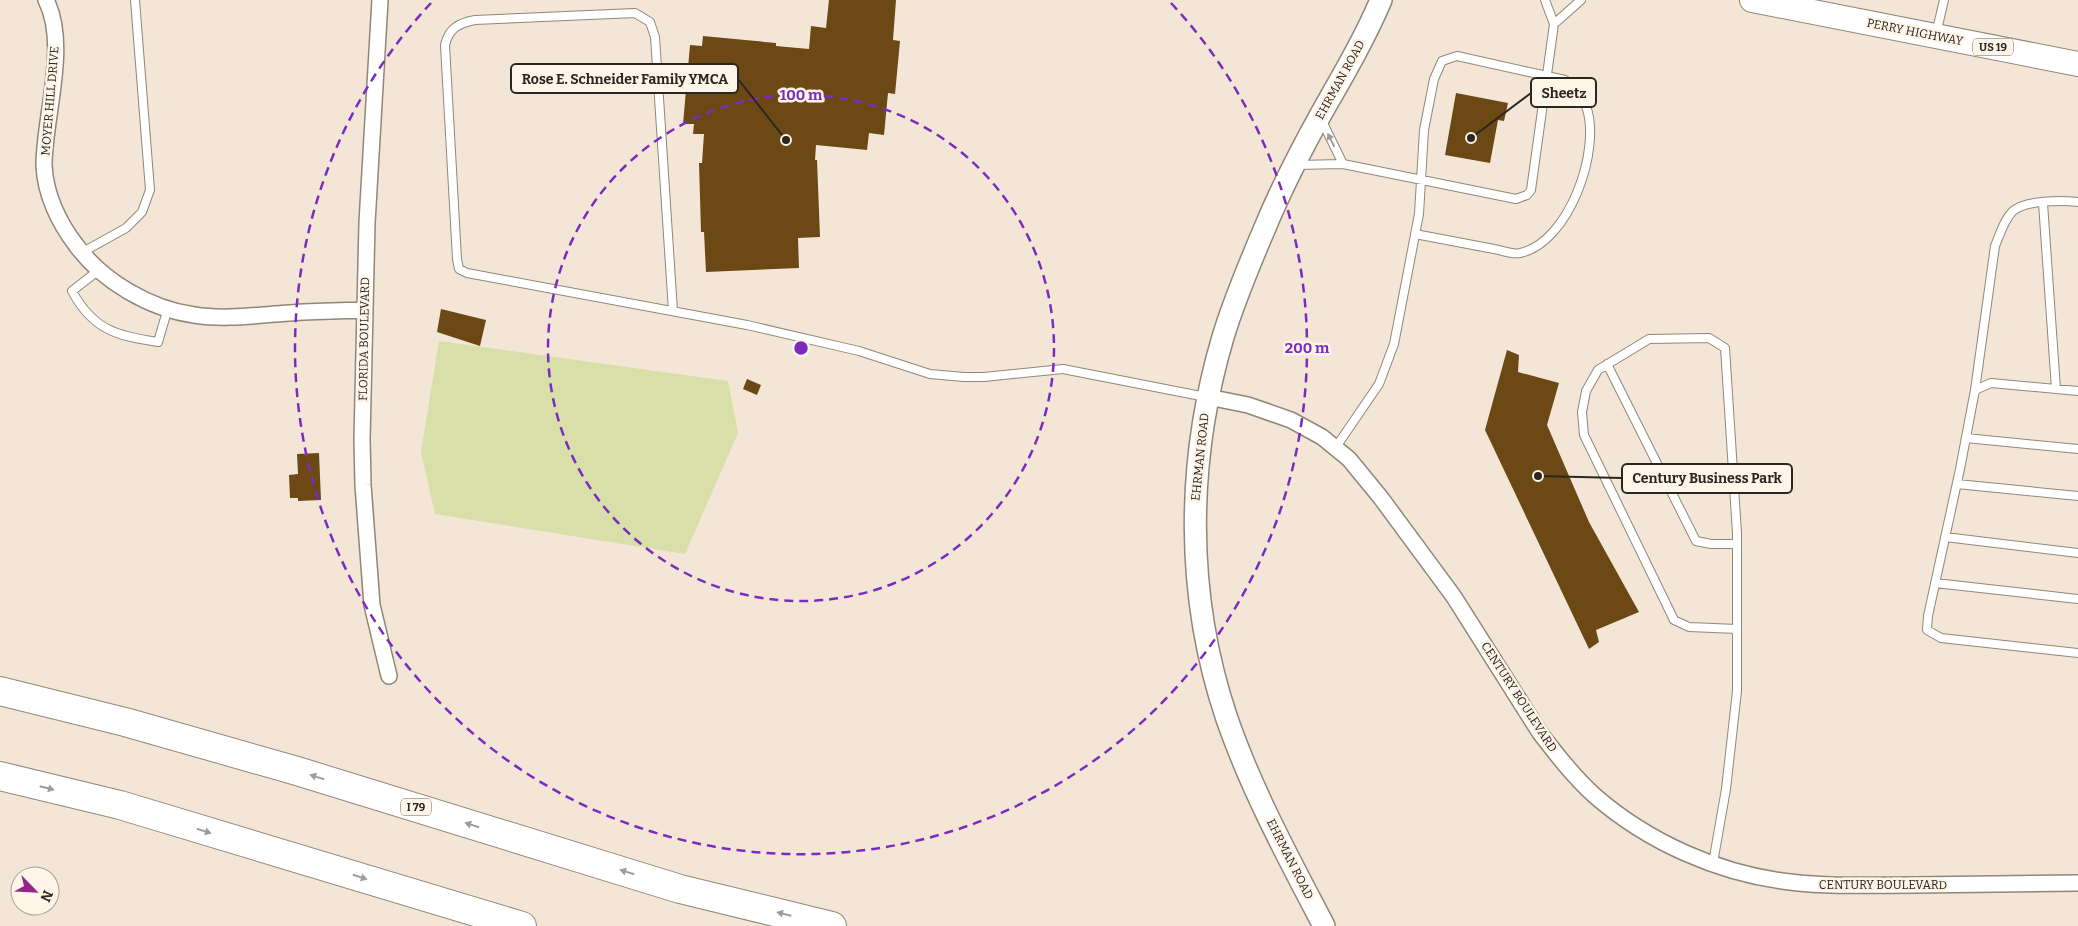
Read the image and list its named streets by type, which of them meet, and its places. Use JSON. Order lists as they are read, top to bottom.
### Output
{
  "streets": {
    "highway": ["I 79"],
    "main road": ["PERRY HIGHWAY", "US 19"],
    "street": [
      "EHRMAN ROAD",
      "MOYER HILL DRIVE",
      "FLORIDA BOULEVARD",
      "CENTURY BOULEVARD"
    ]
  },
  "crossings": [
    ["EHRMAN ROAD", "CENTURY BOULEVARD"],
    ["MOYER HILL DRIVE", "FLORIDA BOULEVARD"]
  ],
  "places": ["Sheetz", "Rose E. Schneider Family YMCA", "Century Business Park"],
  "north": "bottom right",
  "rings": ["100 m", "200 m"]
}
